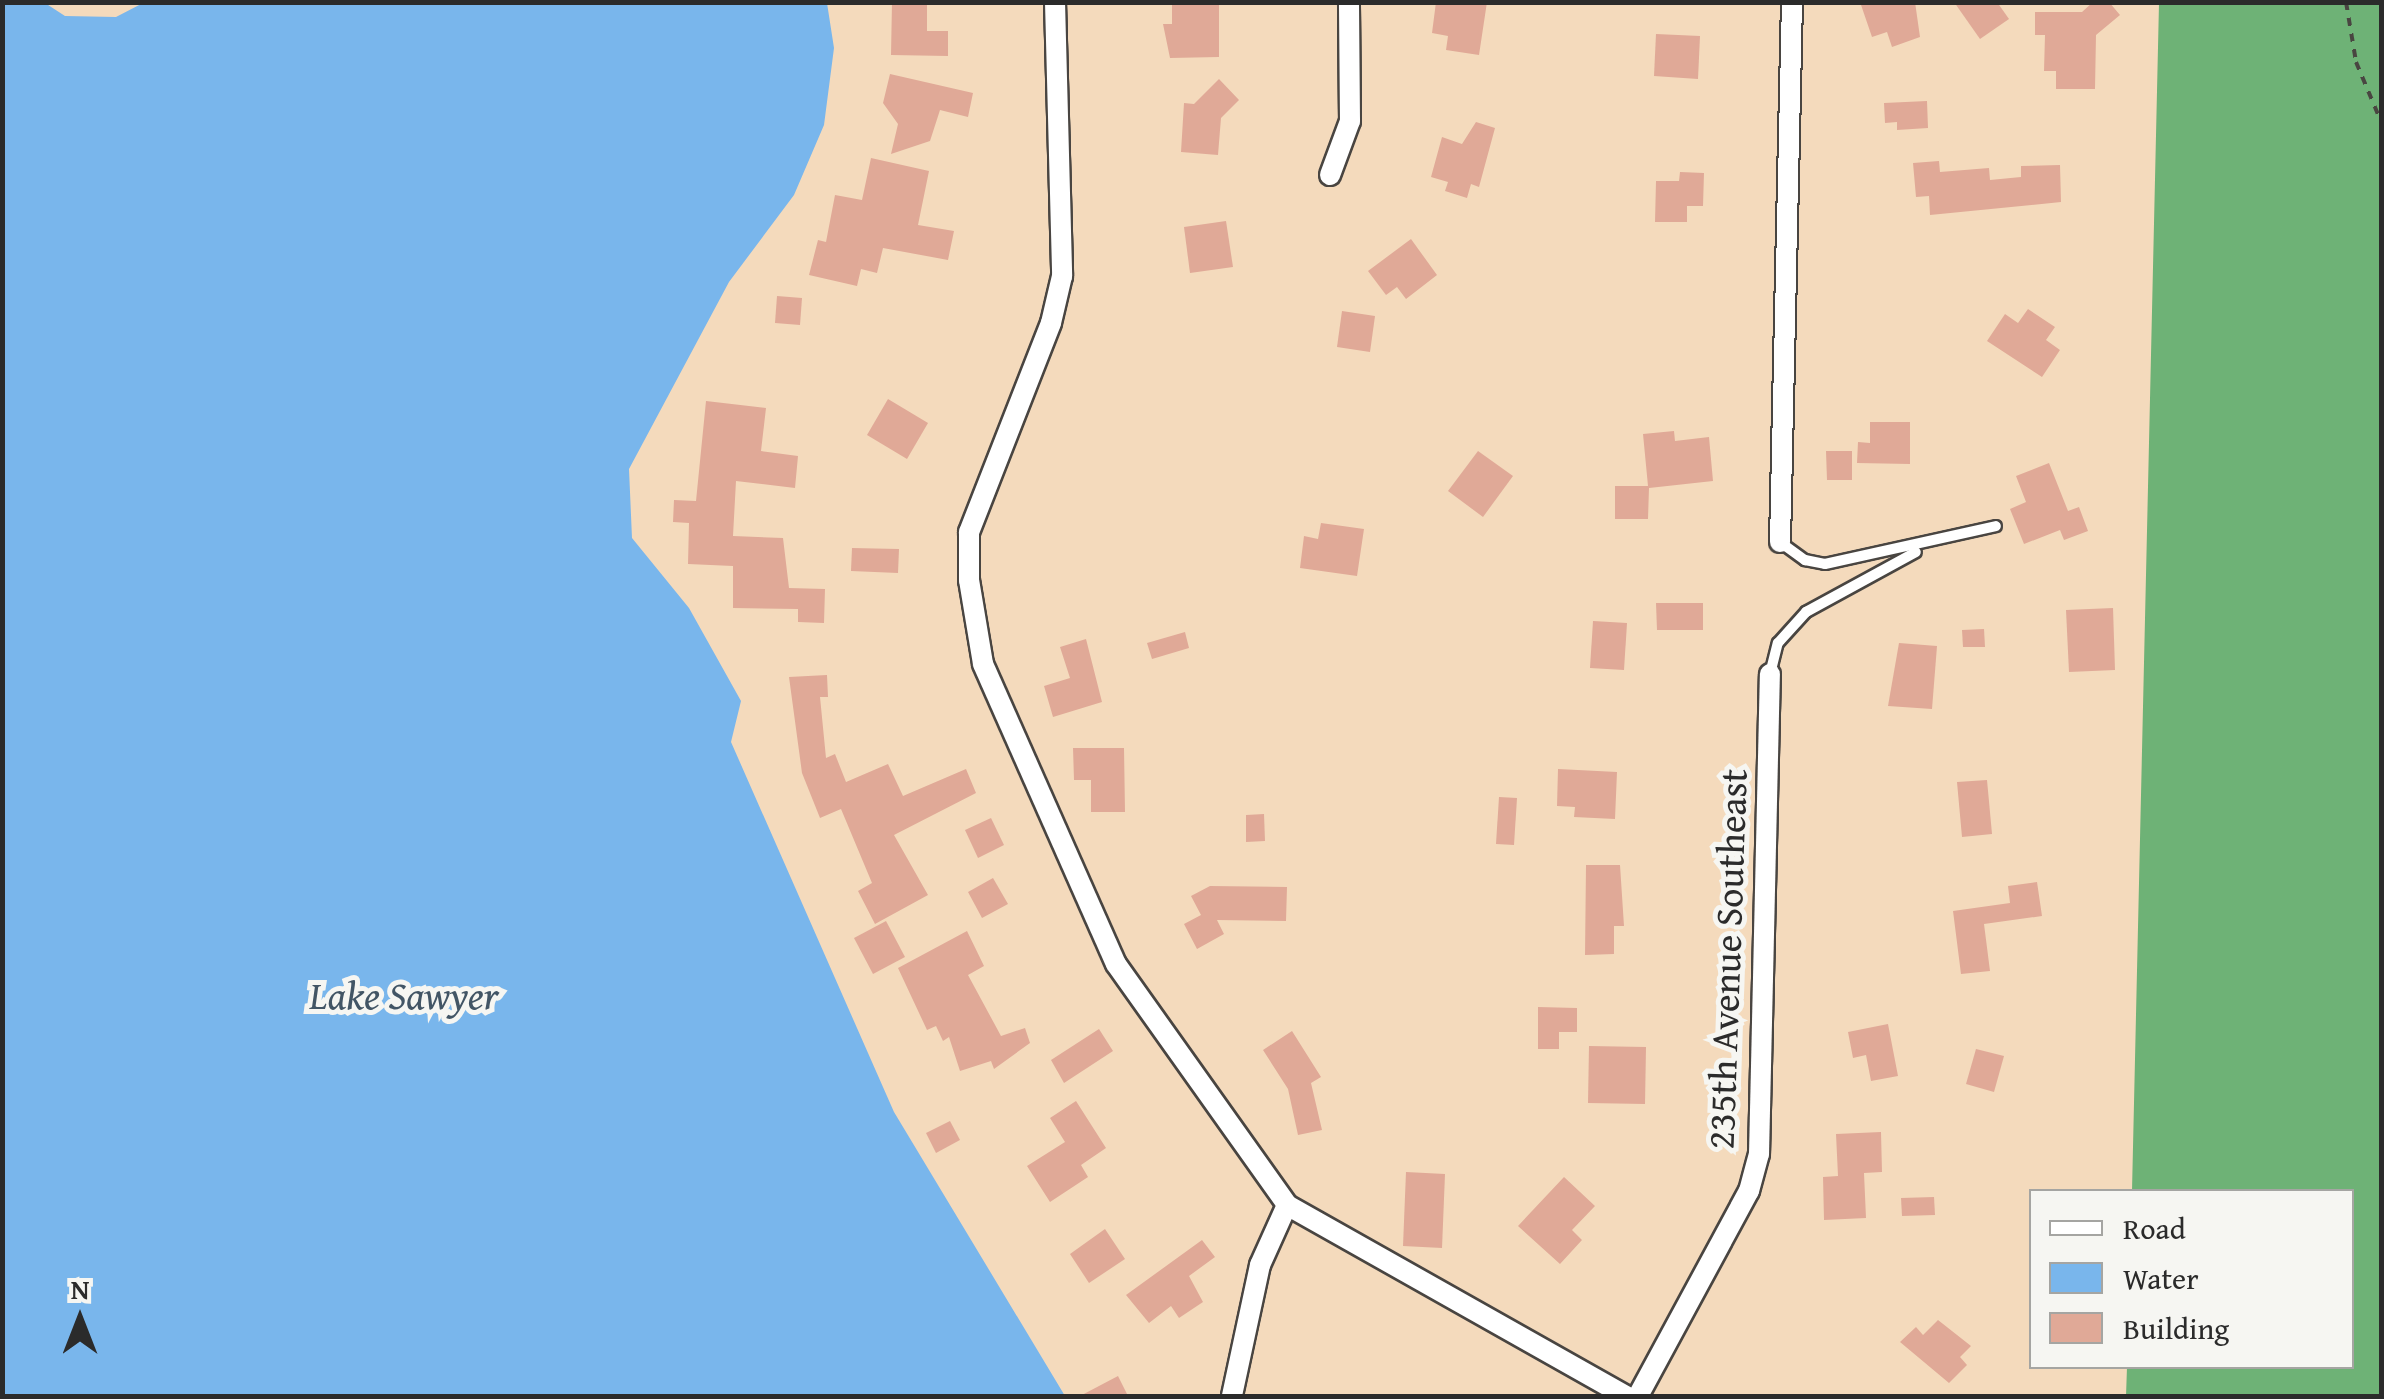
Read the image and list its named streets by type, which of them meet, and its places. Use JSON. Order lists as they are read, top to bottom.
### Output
{
  "streets": {
    "street": ["235th Avenue Southeast"]
  },
  "water": ["Lake Sawyer"],
  "legend": ["Road", "Water", "Building"],
  "north": "top"
}
